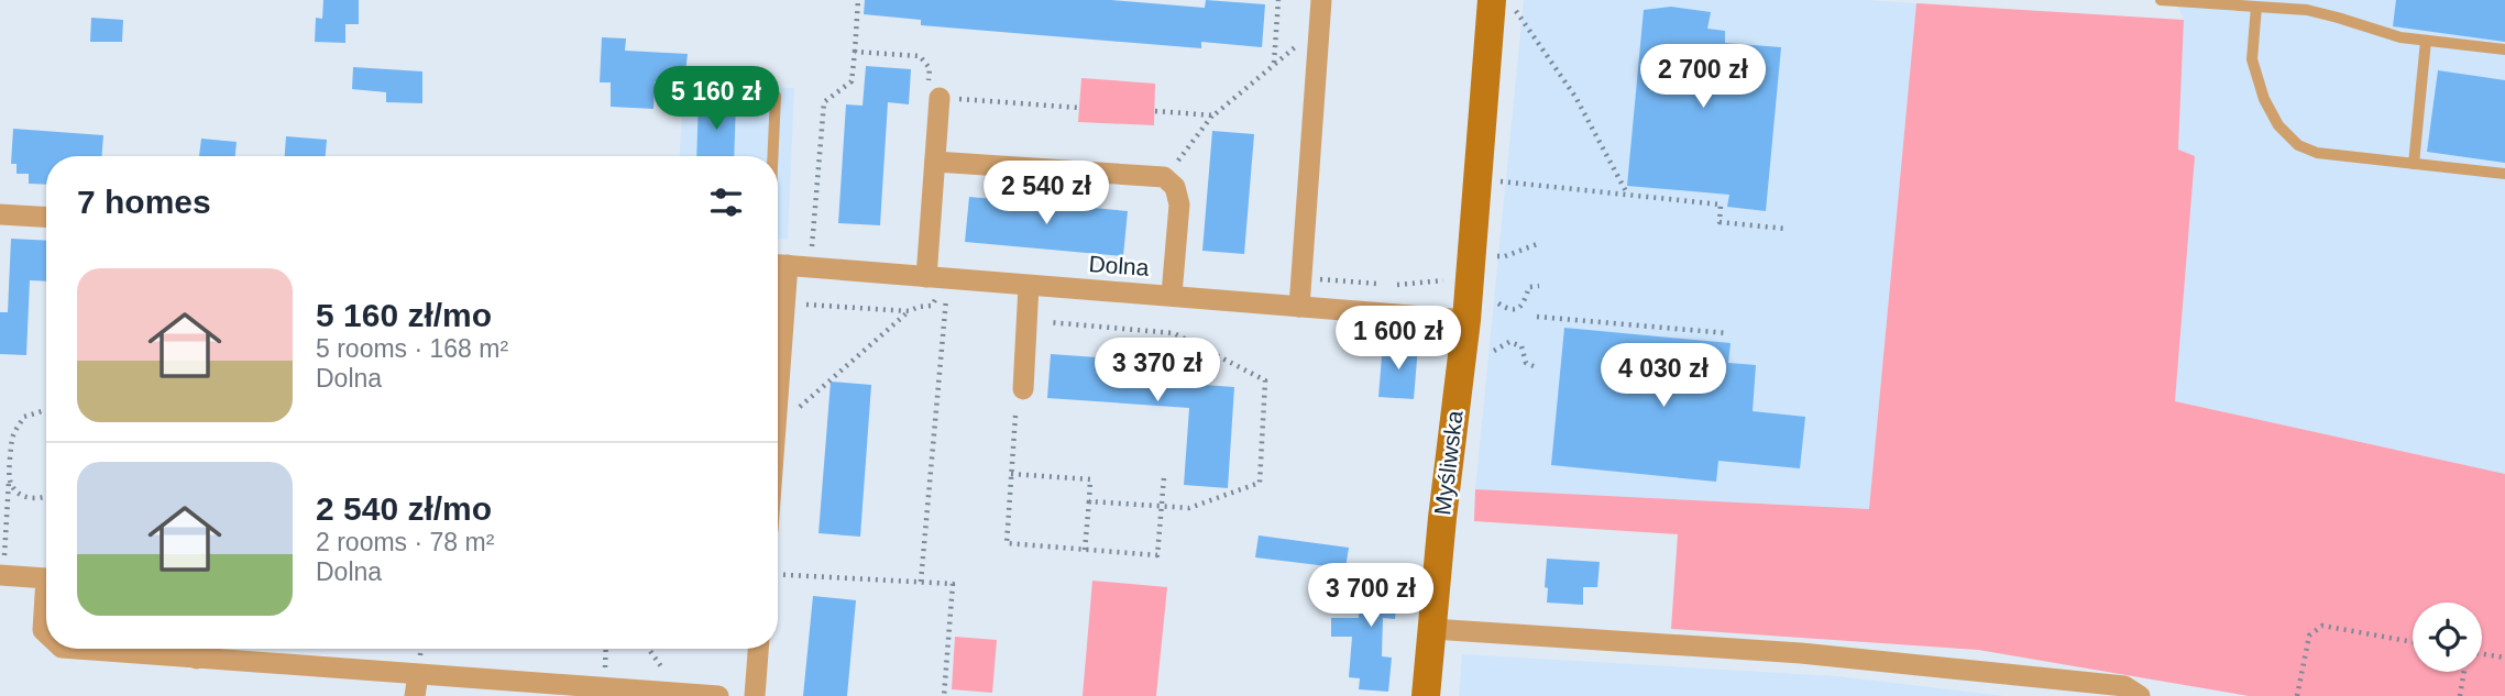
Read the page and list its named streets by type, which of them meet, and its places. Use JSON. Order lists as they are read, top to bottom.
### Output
{
  "streets": {
    "street": ["Dolna", "Myśliwska"]
  },
  "crossings": [
    ["Dolna", "Myśliwska"]
  ],
  "page": {
    "price": [
      "2 700 zł",
      "5 160 zł",
      "2 540 zł",
      "1 600 zł",
      "3 370 zł",
      "4 030 zł",
      "3 700 zł"
    ],
    "heading": "7 homes",
    "list": [
      {
        "name": "5 160 zł/mo",
        "note": "5 rooms · 168 m² · Dolna"
      },
      {
        "name": "2 540 zł/mo",
        "note": "2 rooms · 78 m² · Dolna"
      }
    ]
  }
}
